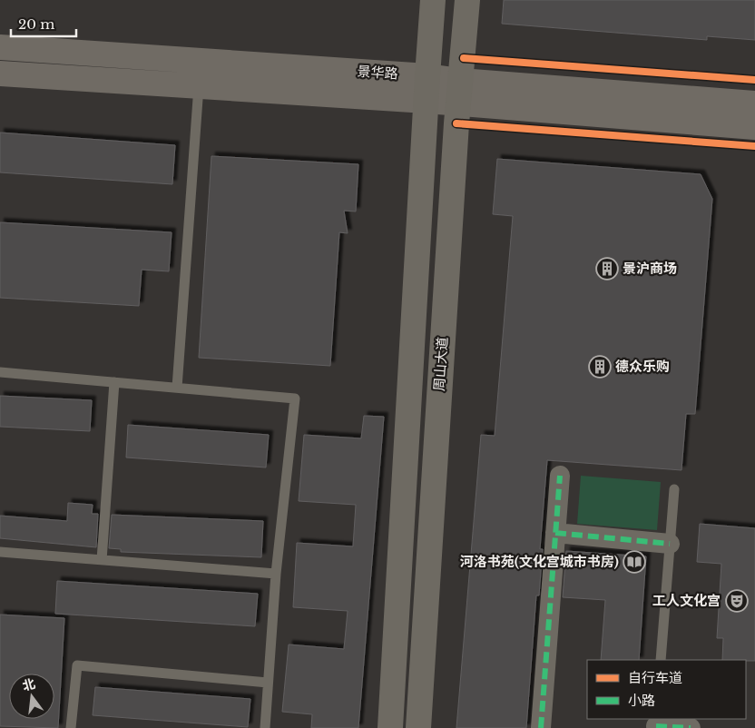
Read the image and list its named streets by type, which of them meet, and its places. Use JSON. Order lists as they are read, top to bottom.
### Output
{
  "streets": {
    "main road": ["景华路", "周山大道"]
  },
  "crossings": [
    ["景华路", "周山大道"]
  ],
  "places": {
    "building": ["景沪商场", "德众乐购"],
    "library": ["河洛书苑(文化宫城市书房)"],
    "theatre": ["工人文化宫"]
  },
  "legend": ["自行车道", "小路"],
  "scale_bar": "20 m",
  "north": "top"
}
